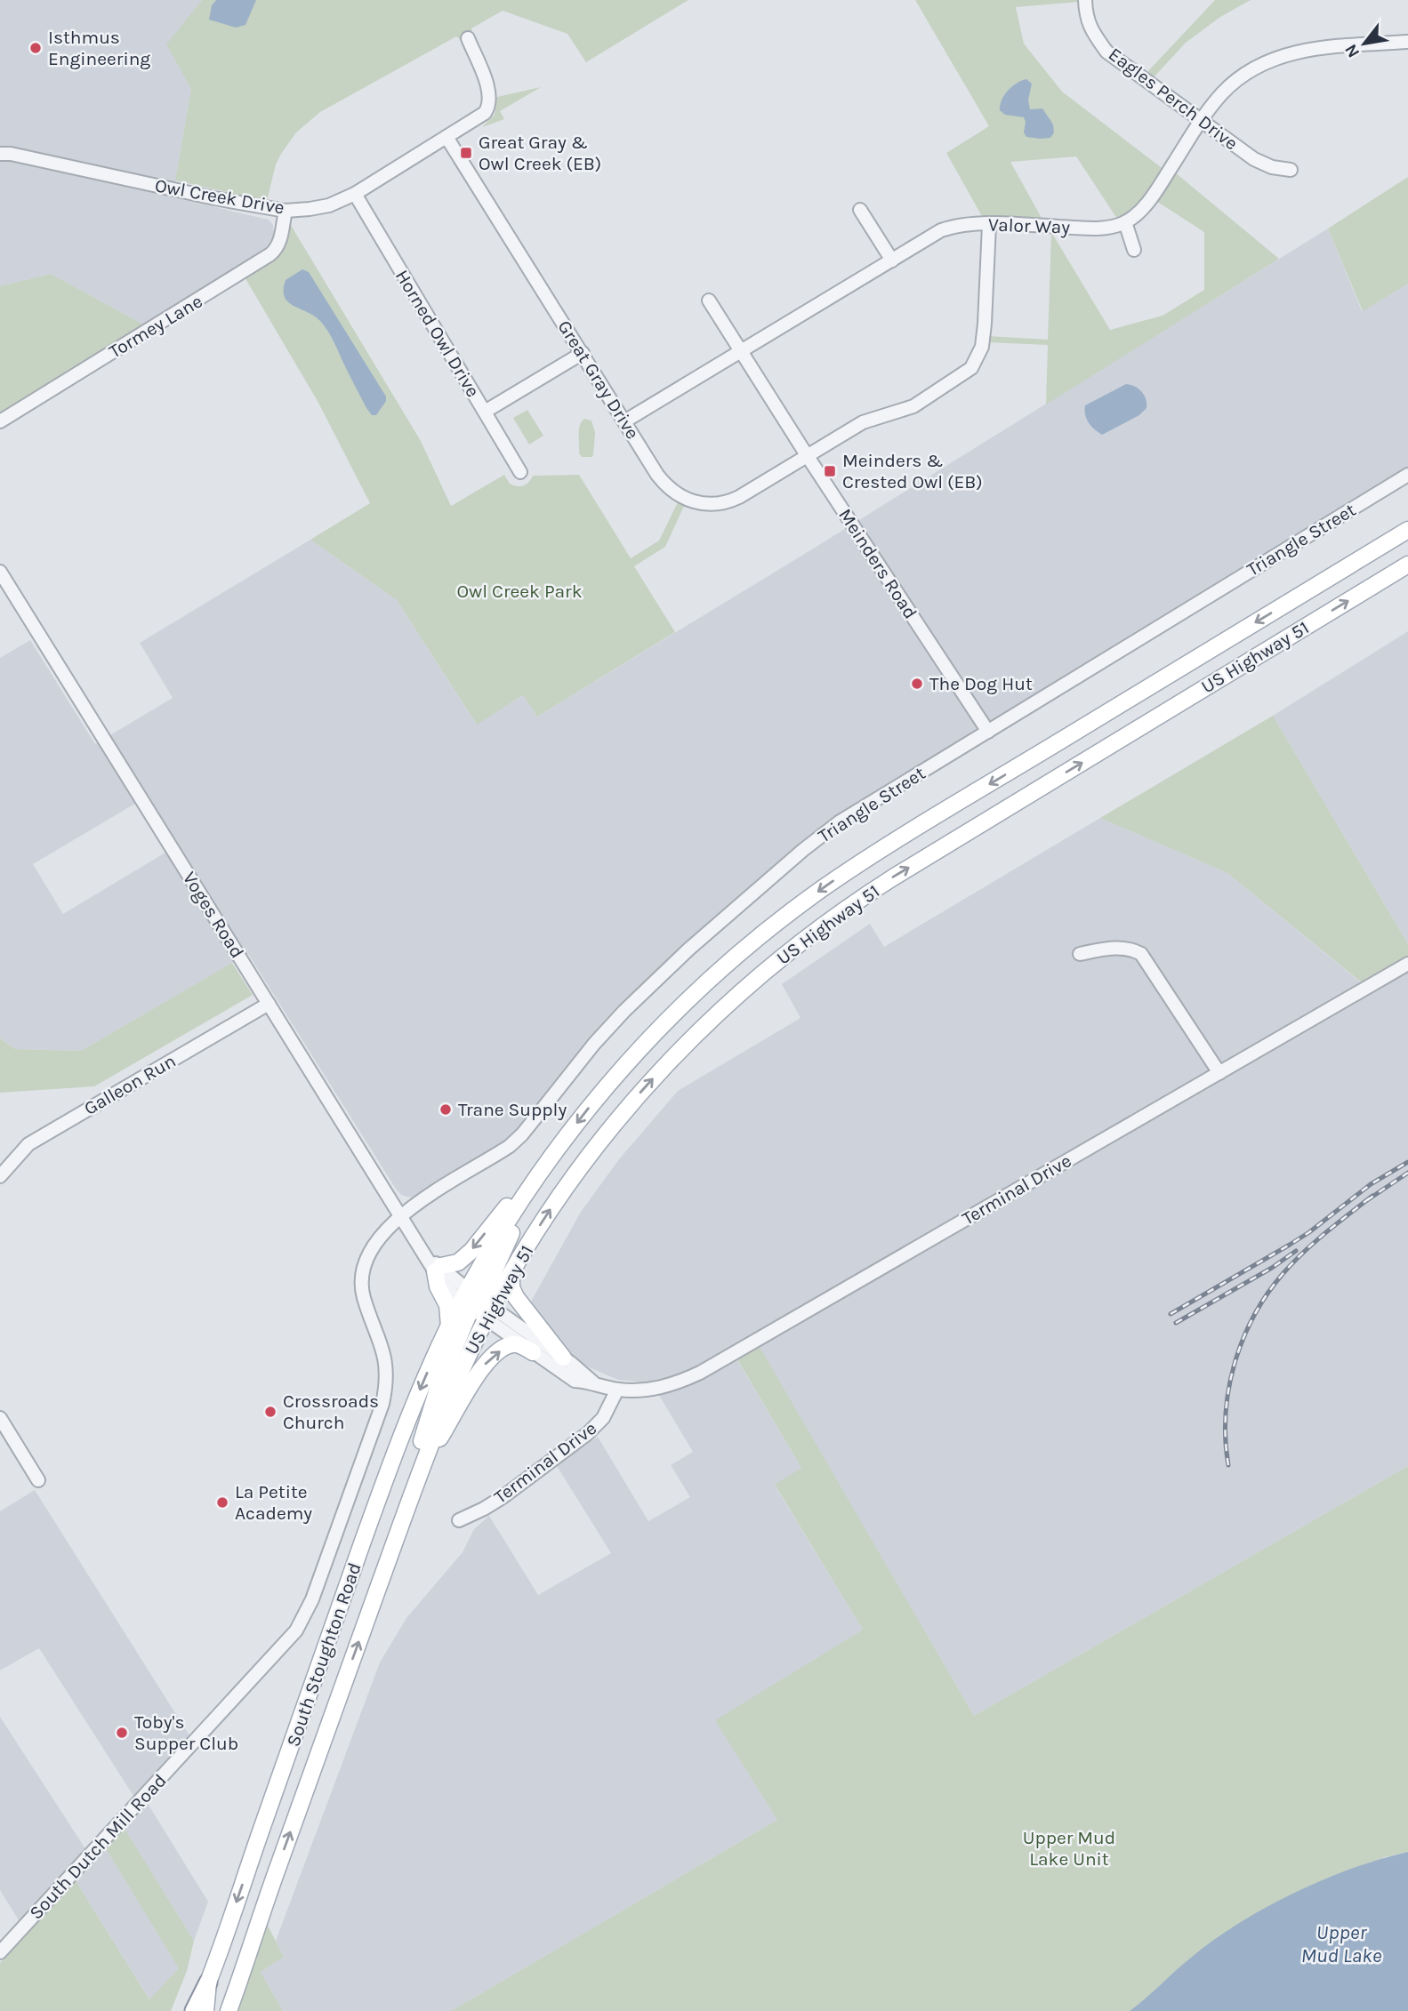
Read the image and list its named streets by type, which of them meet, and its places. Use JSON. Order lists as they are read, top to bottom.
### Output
{
  "streets": {
    "main road": ["US Highway 51", "South Stoughton Road"],
    "street": [
      "Eagles Perch Drive",
      "Owl Creek Drive",
      "Valor Way",
      "Tormey Lane",
      "Horned Owl Drive",
      "Great Gray Drive",
      "Triangle Street",
      "Meinders Road",
      "Voges Road",
      "Galleon Run",
      "Terminal Drive",
      "South Dutch Mill Road"
    ]
  },
  "crossings": [
    ["Eagles Perch Drive", "Valor Way"],
    ["Owl Creek Drive", "Tormey Lane"],
    ["Owl Creek Drive", "Horned Owl Drive"],
    ["Owl Creek Drive", "Great Gray Drive"],
    ["Valor Way", "Great Gray Drive"],
    ["Valor Way", "Meinders Road"],
    ["Great Gray Drive", "Meinders Road"],
    ["Triangle Street", "Meinders Road"],
    ["Triangle Street", "Voges Road"],
    ["Triangle Street", "South Dutch Mill Road"],
    ["US Highway 51", "Voges Road"],
    ["US Highway 51", "Terminal Drive"],
    ["US Highway 51", "South Stoughton Road"],
    ["Voges Road", "Galleon Run"],
    ["Voges Road", "Terminal Drive"],
    ["Voges Road", "South Stoughton Road"],
    ["Voges Road", "South Dutch Mill Road"],
    ["Terminal Drive", "South Stoughton Road"]
  ],
  "water": ["Upper Mud Lake"],
  "parks": ["Owl Creek Park", "Upper Mud Lake Unit"],
  "places": {
    "other": [
      "Isthmus Engineering",
      "The Dog Hut",
      "Trane Supply",
      "Crossroads Church",
      "La Petite Academy",
      "Toby's Supper Club"
    ],
    "transit": ["Great Gray & Owl Creek (EB)", "Meinders & Crested Owl (EB)"]
  },
  "north": "bottom left"
}
